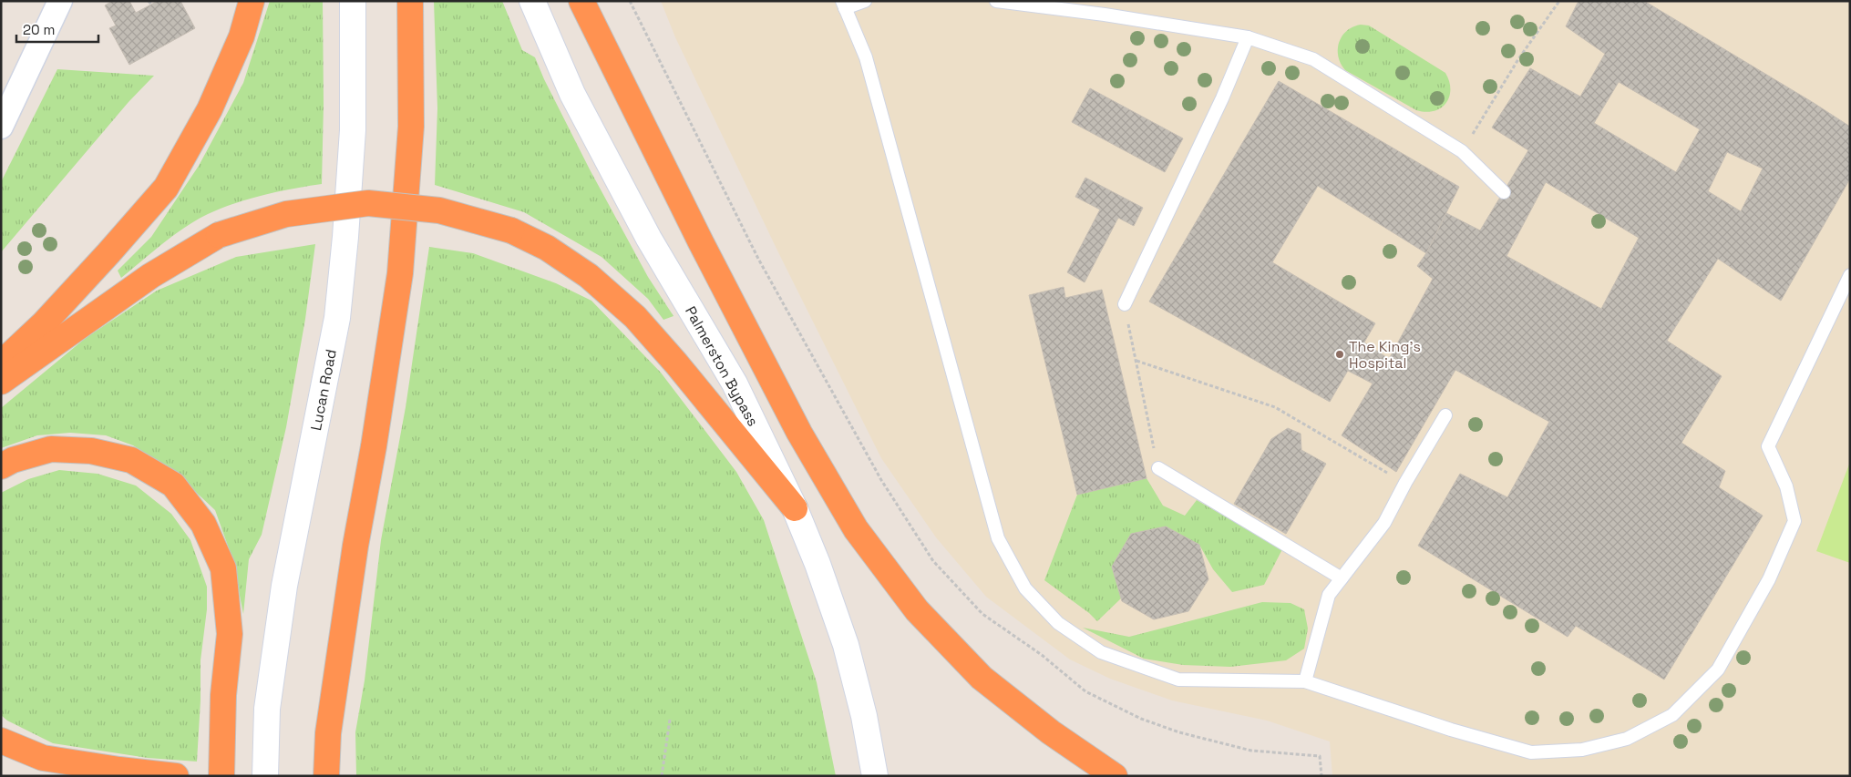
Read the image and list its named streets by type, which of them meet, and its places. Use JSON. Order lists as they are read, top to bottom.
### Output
{
  "streets": {
    "main road": ["Palmerston Bypass", "Lucan Road"]
  },
  "places": ["The King's Hospital"],
  "scale_bar": "20 m"
}
